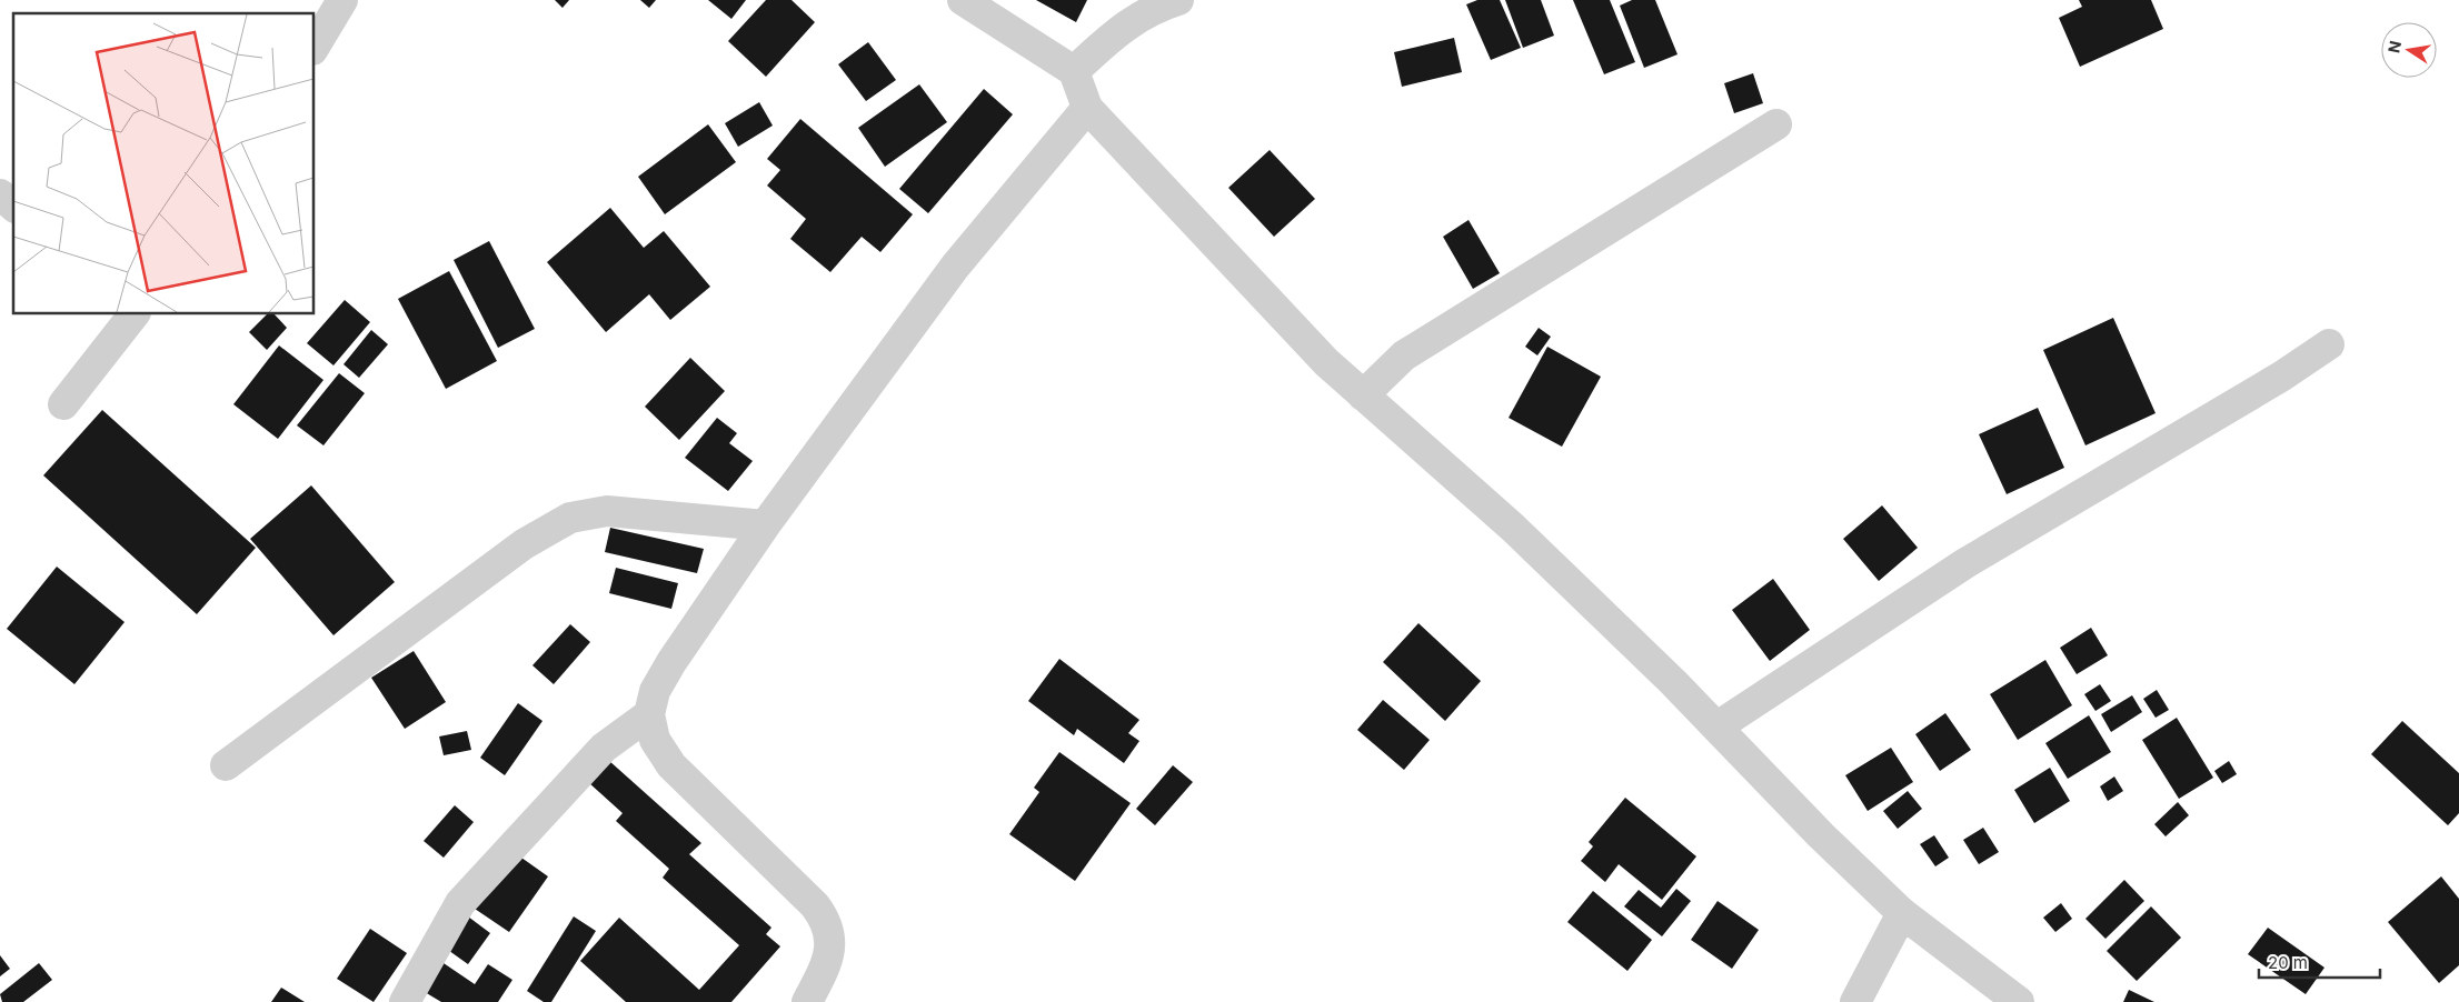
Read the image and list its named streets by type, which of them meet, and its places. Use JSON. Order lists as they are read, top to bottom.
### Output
{
  "scale_bar": "20 m",
  "north": "left"
}
